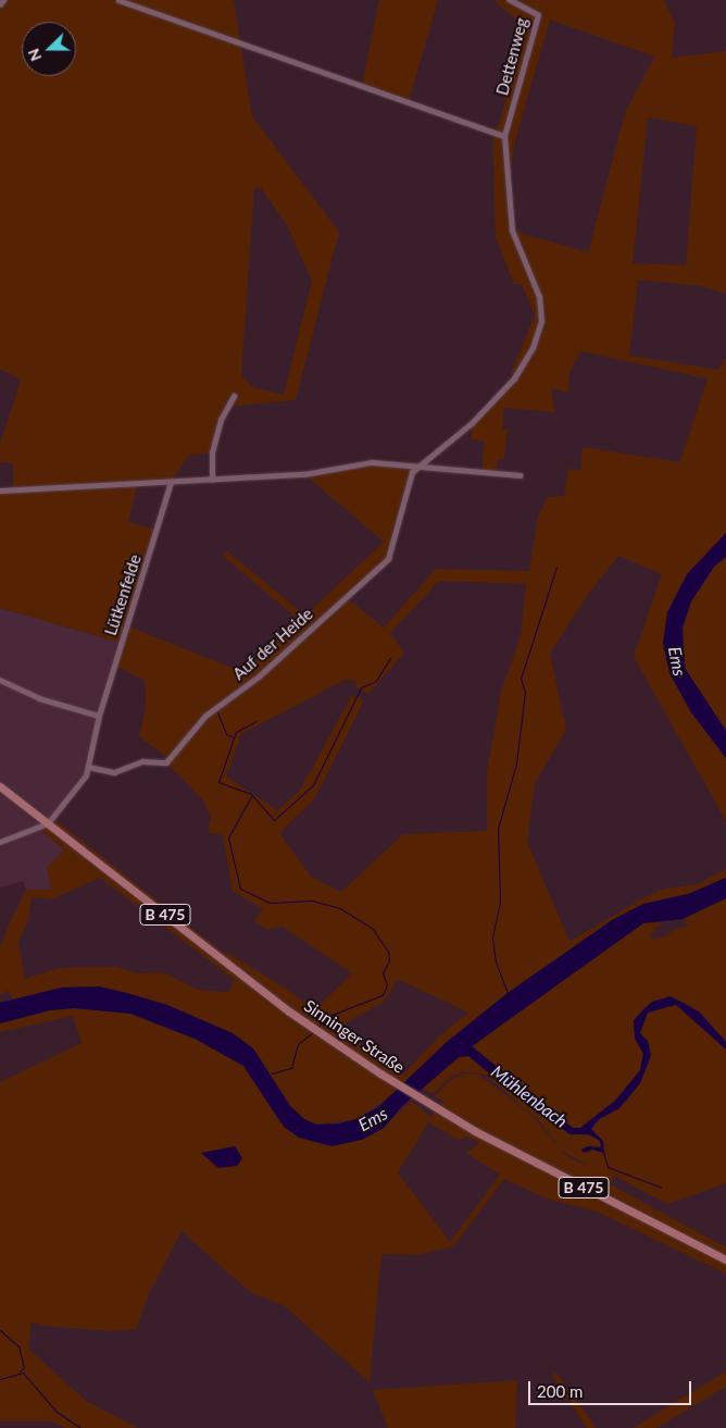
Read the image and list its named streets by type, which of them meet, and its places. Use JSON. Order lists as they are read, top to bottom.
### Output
{
  "streets": {
    "main road": ["B 475", "Sinninger Straße"],
    "street": ["Dettenweg", "Lütkenfelde", "Auf der Heide"]
  },
  "crossings": [
    ["Lütkenfelde", "Auf der Heide"],
    ["Lütkenfelde", "Sinninger Straße"]
  ],
  "water": ["Ems", "Mühlenbach"],
  "scale_bar": "200 m",
  "north": "left"
}
